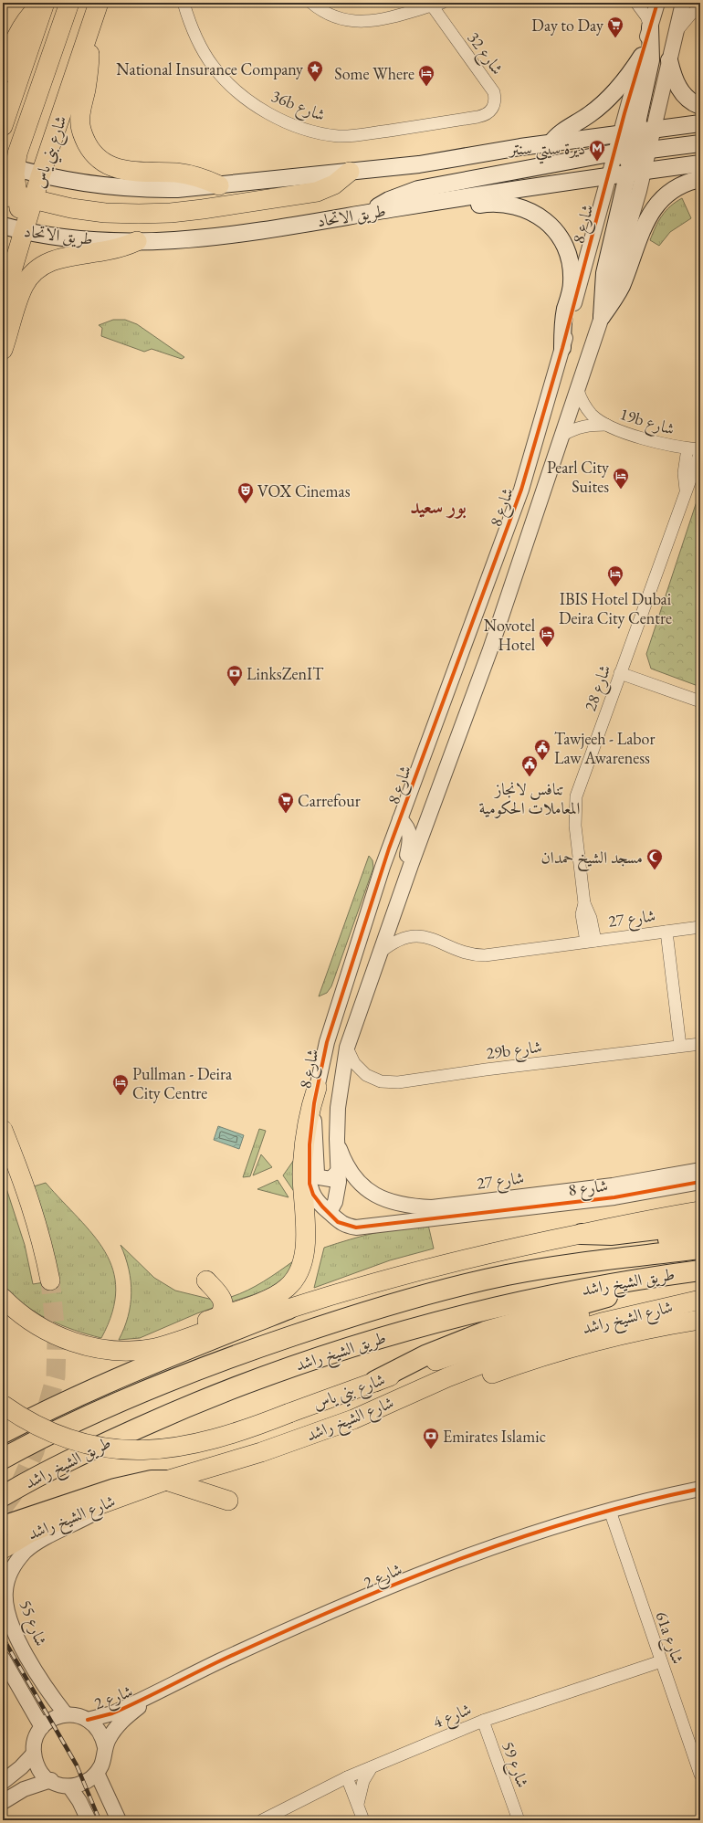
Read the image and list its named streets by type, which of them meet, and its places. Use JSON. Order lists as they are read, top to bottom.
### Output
{
  "streets": {
    "highway": ["طريق الشيخ راشد"],
    "main road": ["شارع بني ياس", "طريق الاتحاد", "شارع الشيخ راشد"],
    "street": [
      "شارع 32",
      "36b شارع",
      "شارع 8",
      "19b شارع",
      "شارع 28",
      "شارع 27",
      "29b شارع",
      "شارع 2",
      "شارع 55",
      "61a شارع",
      "شارع 4",
      "شارع 59"
    ]
  },
  "crossings": [
    ["شارع 32", "36b شارع"],
    ["شارع بني ياس", "طريق الاتحاد"],
    ["طريق الاتحاد", "شارع 8"],
    ["شارع 8", "19b شارع"],
    ["شارع 8", "شارع 27"],
    ["شارع 8", "29b شارع"],
    ["19b شارع", "شارع 28"],
    ["شارع 28", "شارع 27"],
    ["شارع الشيخ راشد", "شارع 55"],
    ["شارع 2", "شارع 55"],
    ["شارع 2", "61a شارع"],
    ["61a شارع", "شارع 4"],
    ["شارع 4", "شارع 59"]
  ],
  "districts": ["بور سعيد"],
  "places": {
    "supermarket": ["Day to Day", "Carrefour"],
    "place": ["National Insurance Company"],
    "hotel": [
      "Some Where",
      "Pearl City Suites",
      "IBIS Hotel Dubai Deira City Centre",
      "Novotel Hotel",
      "Pullman - Deira City Centre"
    ],
    "metro station": ["ديرة سيتي سنتر"],
    "theatre": ["VOX Cinemas"],
    "bank": ["LinksZenIT", "Emirates Islamic"],
    "public building": ["Tawjeeh - Labor Law Awareness", "تنافس لانجاز المعاملات الحكومية"],
    "mosque": ["مسجد الشيخ حمدان"]
  }
}
